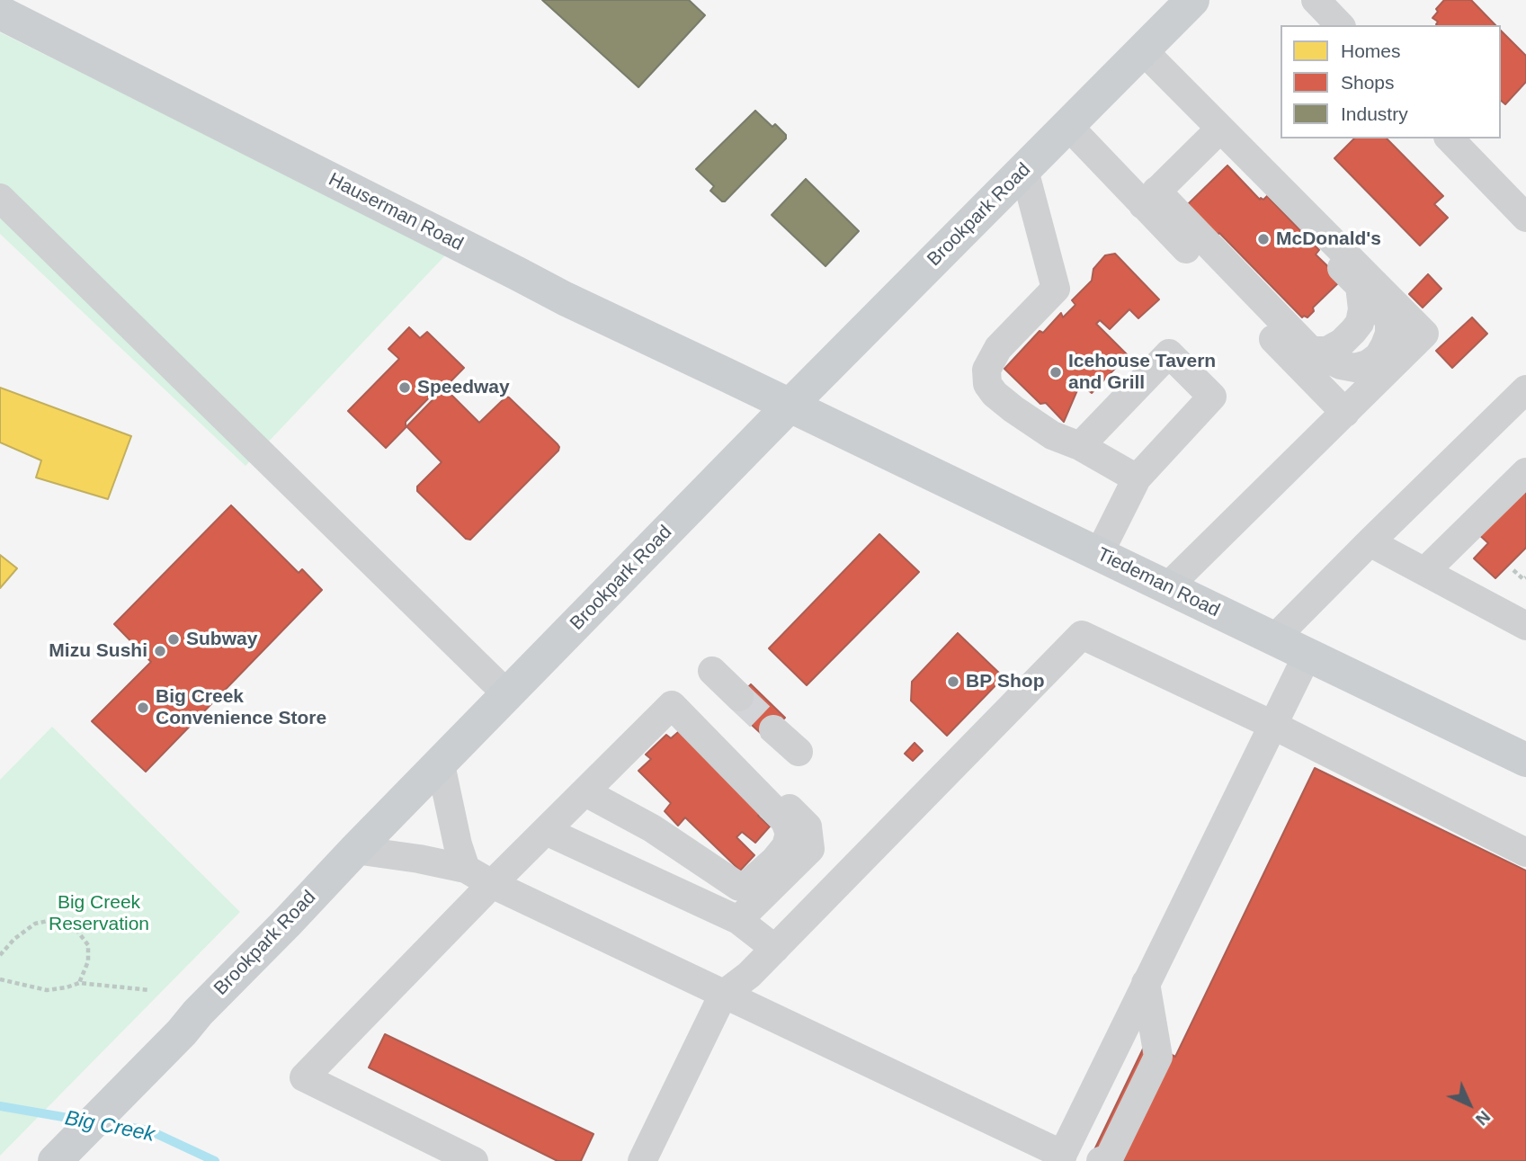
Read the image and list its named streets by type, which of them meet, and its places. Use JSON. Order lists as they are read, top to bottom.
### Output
{
  "streets": {
    "main road": ["Hauserman Road", "Brookpark Road", "Tiedeman Road"]
  },
  "crossings": [
    ["Hauserman Road", "Brookpark Road"],
    ["Hauserman Road", "Tiedeman Road"],
    ["Brookpark Road", "Tiedeman Road"]
  ],
  "water": ["Big Creek"],
  "parks": ["Big Creek Reservation"],
  "places": [
    "McDonald's",
    "Icehouse Tavern and Grill",
    "Speedway",
    "Subway",
    "Mizu Sushi",
    "BP Shop",
    "Big Creek Convenience Store"
  ],
  "legend": ["Homes", "Shops", "Industry"],
  "north": "bottom right"
}
